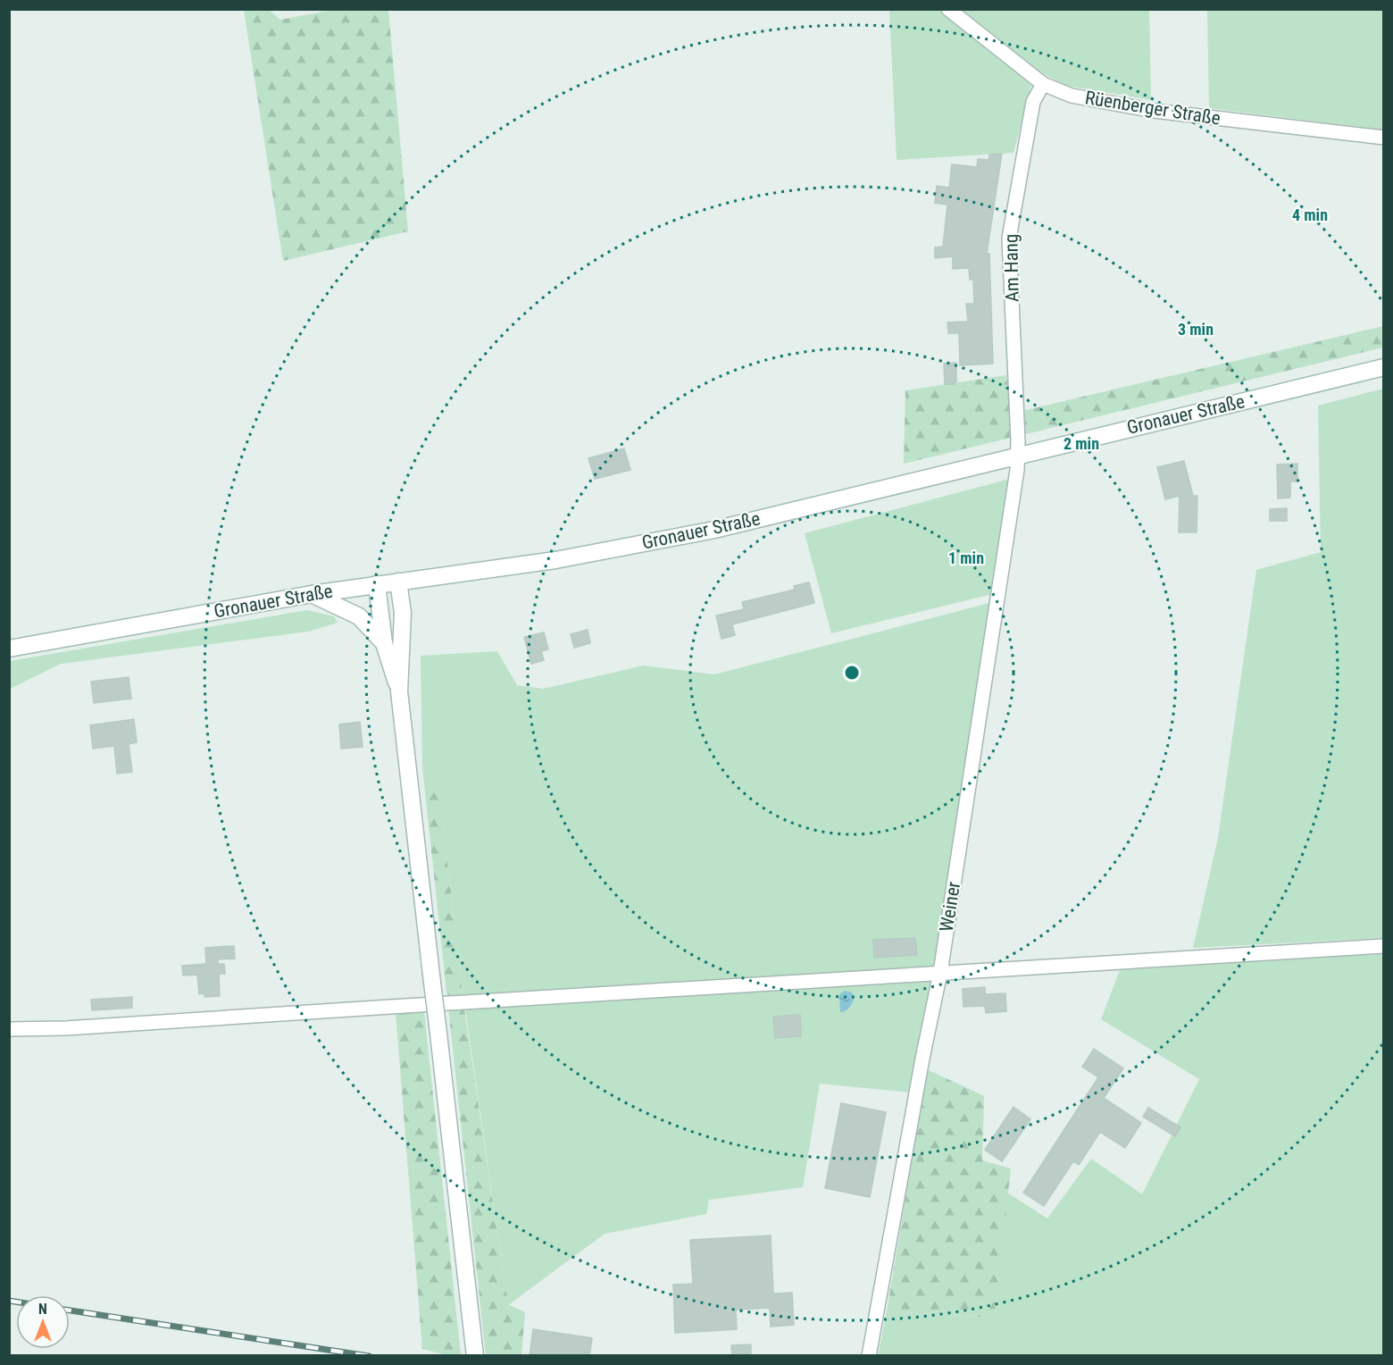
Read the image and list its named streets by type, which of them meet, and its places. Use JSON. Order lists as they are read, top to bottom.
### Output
{
  "streets": {
    "main road": ["Gronauer Straße"],
    "street": ["Rüenberger Straße", "Am Hang", "Weiner"]
  },
  "crossings": [
    ["Rüenberger Straße", "Am Hang"],
    ["Am Hang", "Gronauer Straße"],
    ["Am Hang", "Weiner"],
    ["Gronauer Straße", "Weiner"]
  ],
  "north": "top",
  "rings": [
    "4 min",
    "3 min",
    "2 min",
    "1 min"
  ]
}
